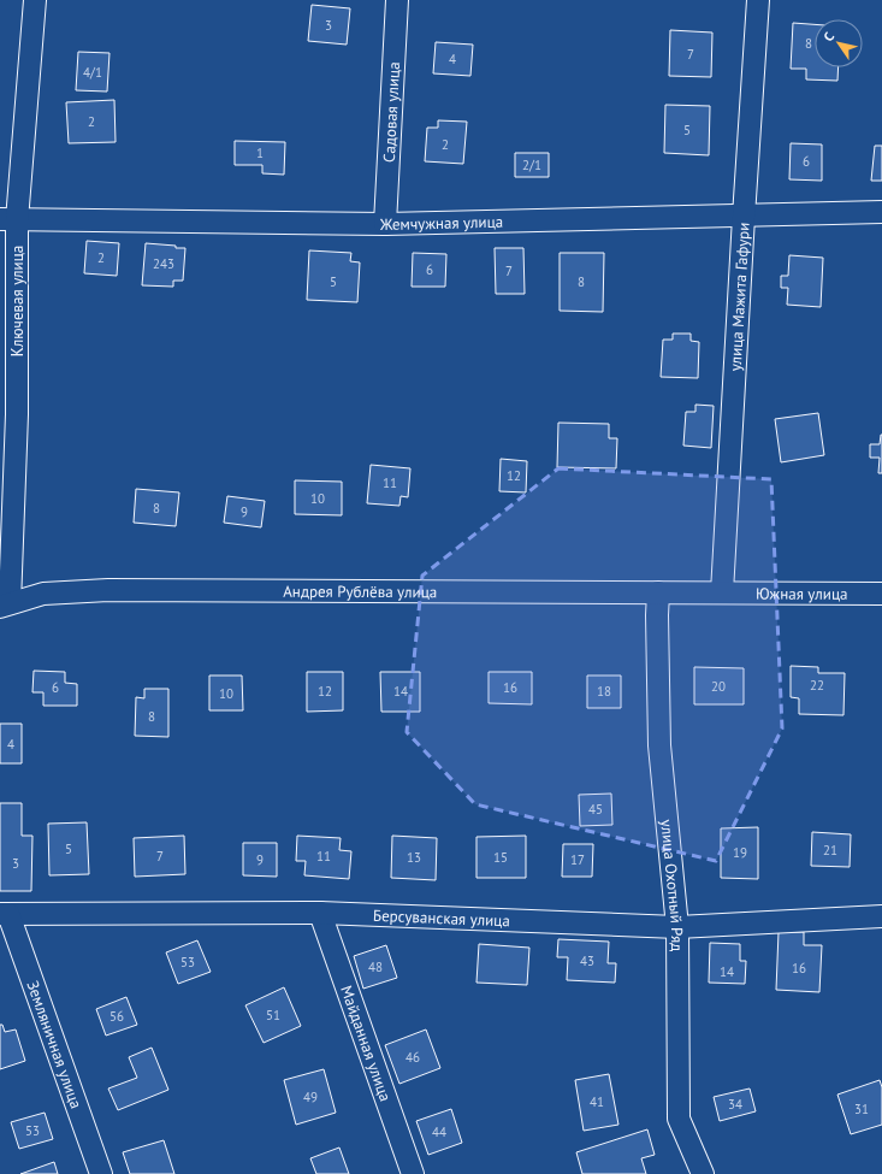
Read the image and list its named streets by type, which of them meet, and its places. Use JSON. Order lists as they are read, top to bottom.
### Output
{
  "streets": {
    "street": [
      "Садовая улица",
      "Жемчужная улица",
      "улица Мажита Гафури",
      "Ключевая улица",
      "Андрея Рублёва улица",
      "Южная улица",
      "улица Охотный Ряд",
      "Берсуванская улица",
      "Земляничная улица",
      "Майданная улица"
    ]
  },
  "crossings": [
    ["Садовая улица", "Жемчужная улица"],
    ["Жемчужная улица", "улица Мажита Гафури"],
    ["Жемчужная улица", "Ключевая улица"],
    ["улица Мажита Гафури", "Андрея Рублёва улица"],
    ["улица Мажита Гафури", "Южная улица"],
    ["Ключевая улица", "Андрея Рублёва улица"],
    ["Андрея Рублёва улица", "Южная улица"],
    ["Андрея Рублёва улица", "улица Охотный Ряд"],
    ["улица Охотный Ряд", "Берсуванская улица"],
    ["Берсуванская улица", "Земляничная улица"],
    ["Берсуванская улица", "Майданная улица"]
  ],
  "house_numbers": [
    "3",
    "8",
    "7",
    "4",
    "4/1",
    "2",
    "5",
    "2",
    "1",
    "6",
    "2/1",
    "2",
    "243",
    "6",
    "7",
    "5",
    "8",
    "12",
    "11",
    "10",
    "8",
    "9",
    "22",
    "20",
    "6",
    "16",
    "12",
    "14",
    "18",
    "10",
    "8",
    "4",
    "45",
    "5",
    "21",
    "19",
    "7",
    "11",
    "13",
    "15",
    "9",
    "17",
    "3",
    "43",
    "53",
    "48",
    "16",
    "14",
    "51",
    "56",
    "46",
    "49",
    "41",
    "34",
    "31",
    "53",
    "44"
  ],
  "north": "top left"
}
